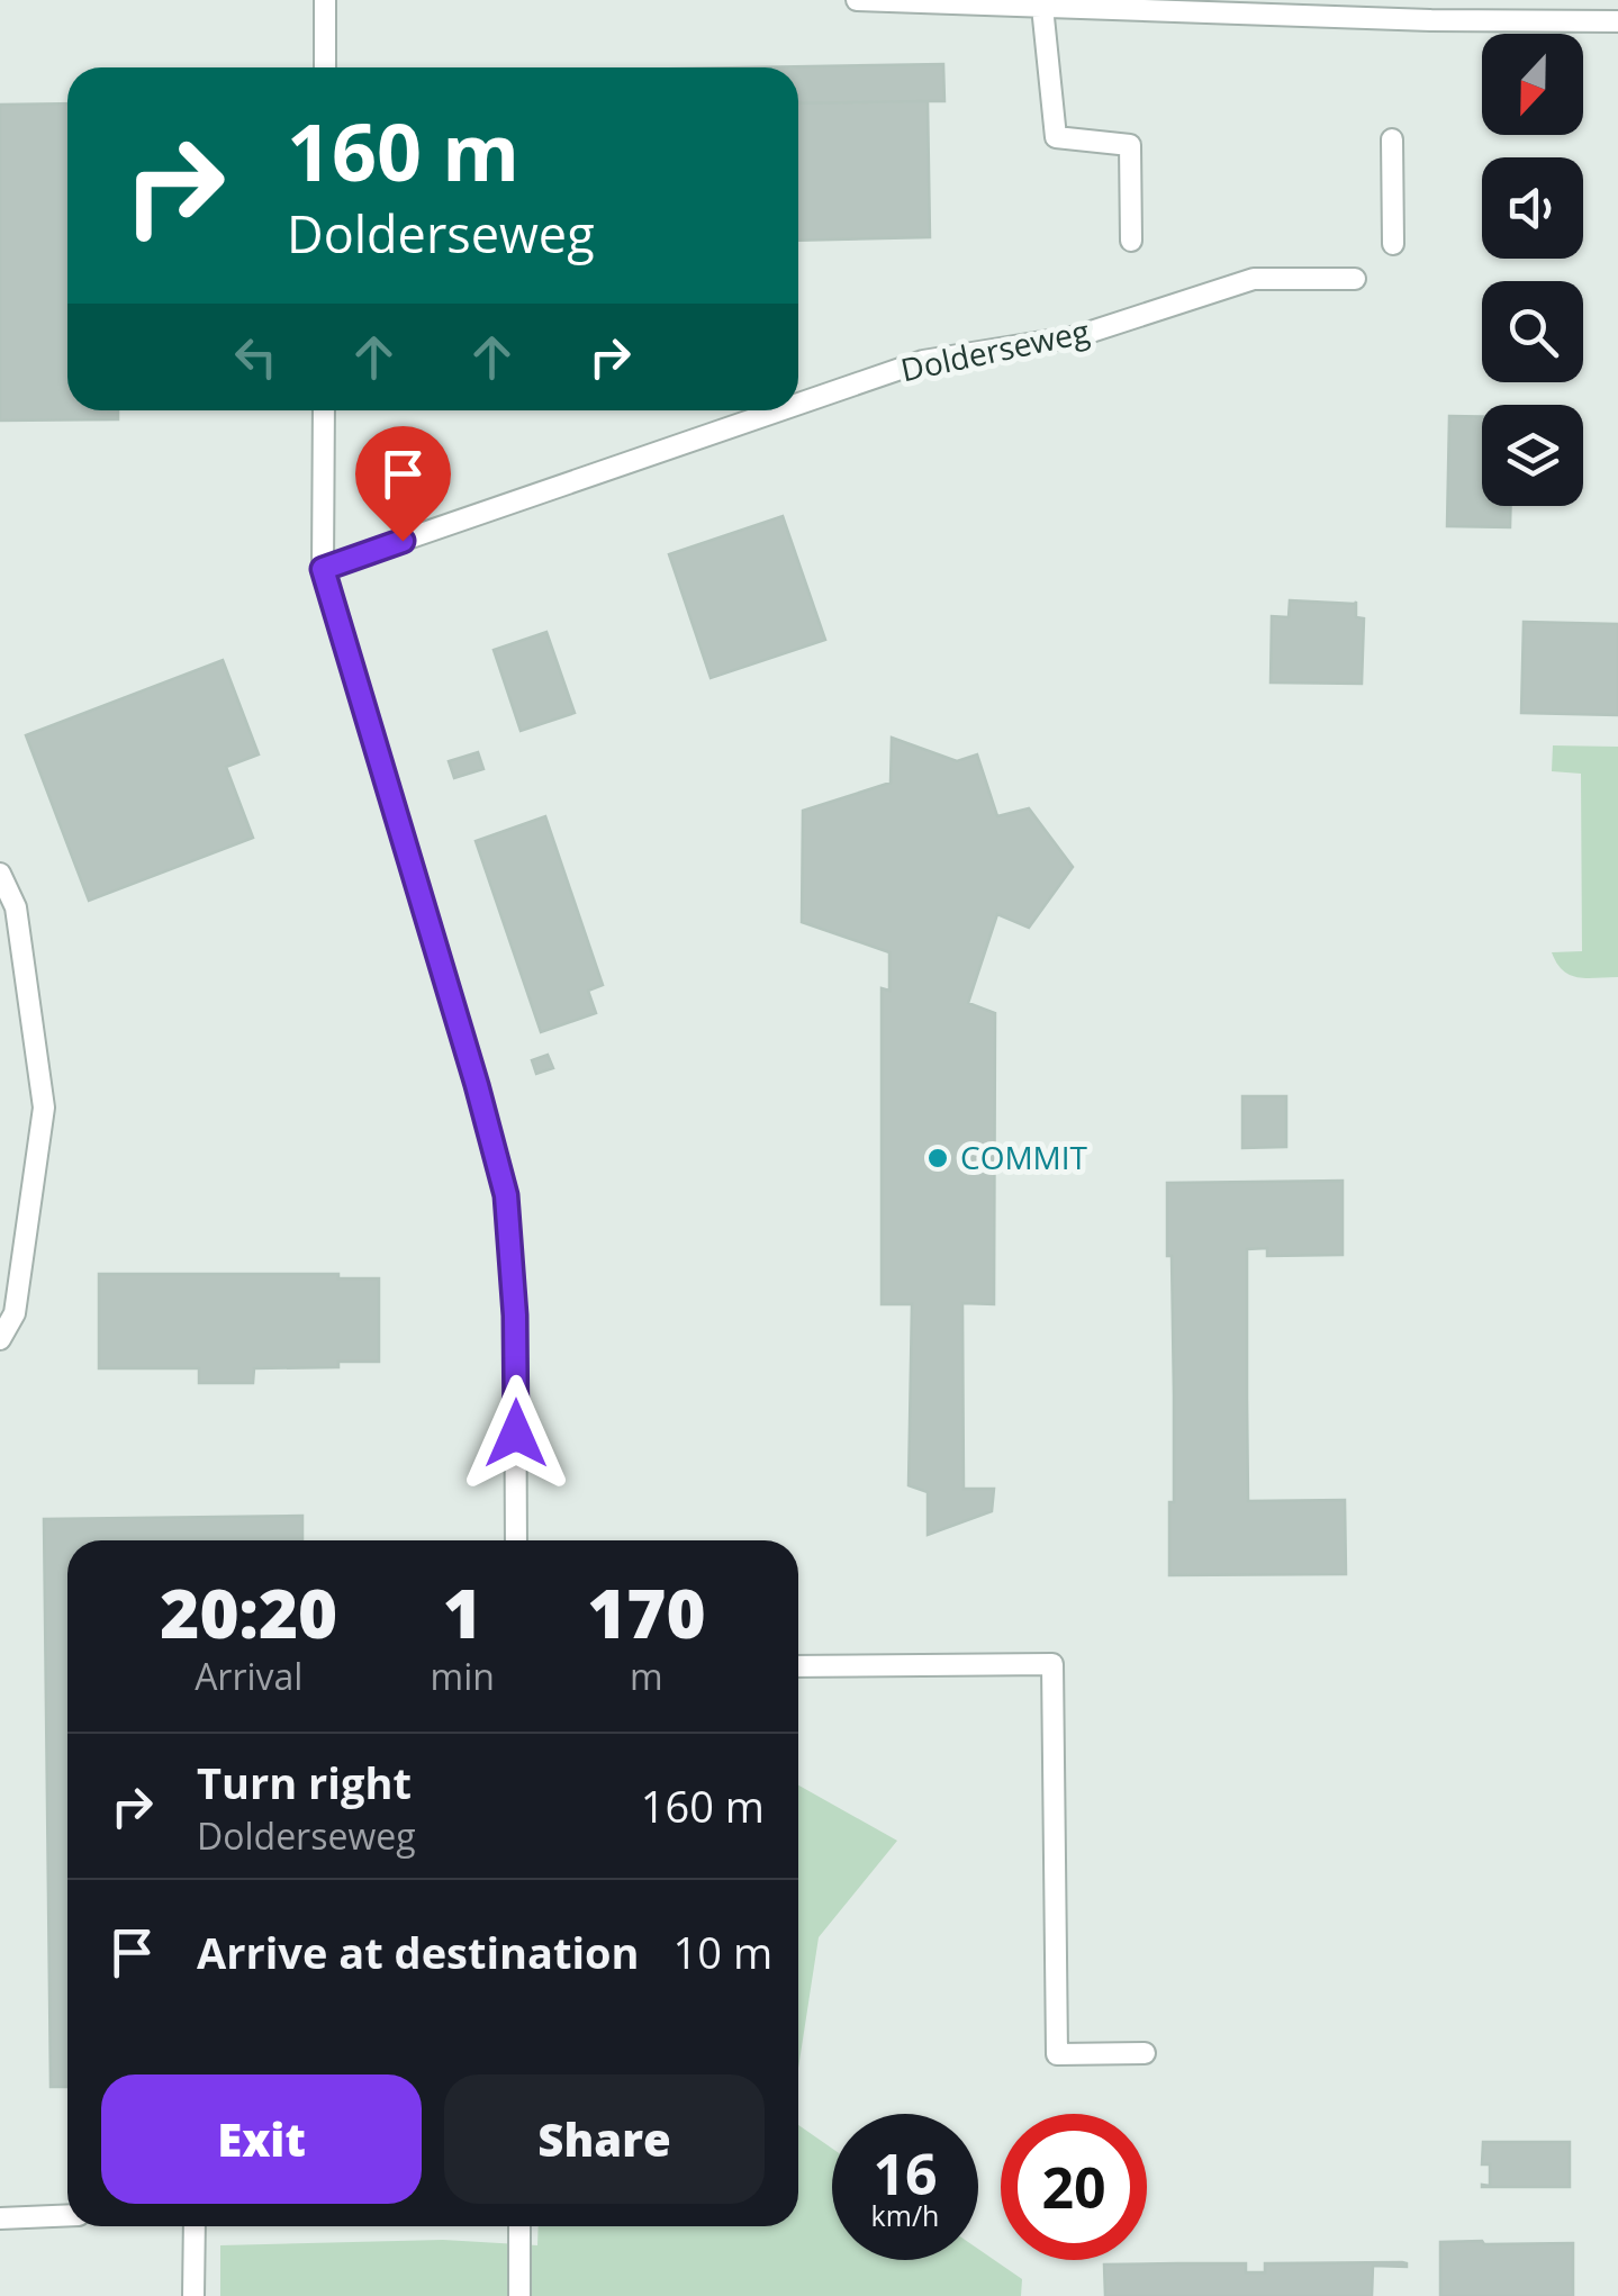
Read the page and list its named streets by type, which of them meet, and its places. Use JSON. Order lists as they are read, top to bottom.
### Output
{
  "streets": {
    "lane": ["Dolderseweg"]
  },
  "places": ["COMMIT"],
  "north": "bottom",
  "page": {
    "turn": ["160 m", "Dolderseweg"],
    "eta": [
      "20:20",
      "Arrival",
      "1",
      "min",
      "170",
      "m"
    ],
    "list": [
      {
        "name": "Turn right",
        "note": "Dolderseweg",
        "value": "160 m"
      },
      {
        "name": "Arrive at destination",
        "value": "10 m"
      }
    ],
    "buttons": ["Exit", "Share"],
    "speed": "16 km/h",
    "limit": "20"
  }
}
